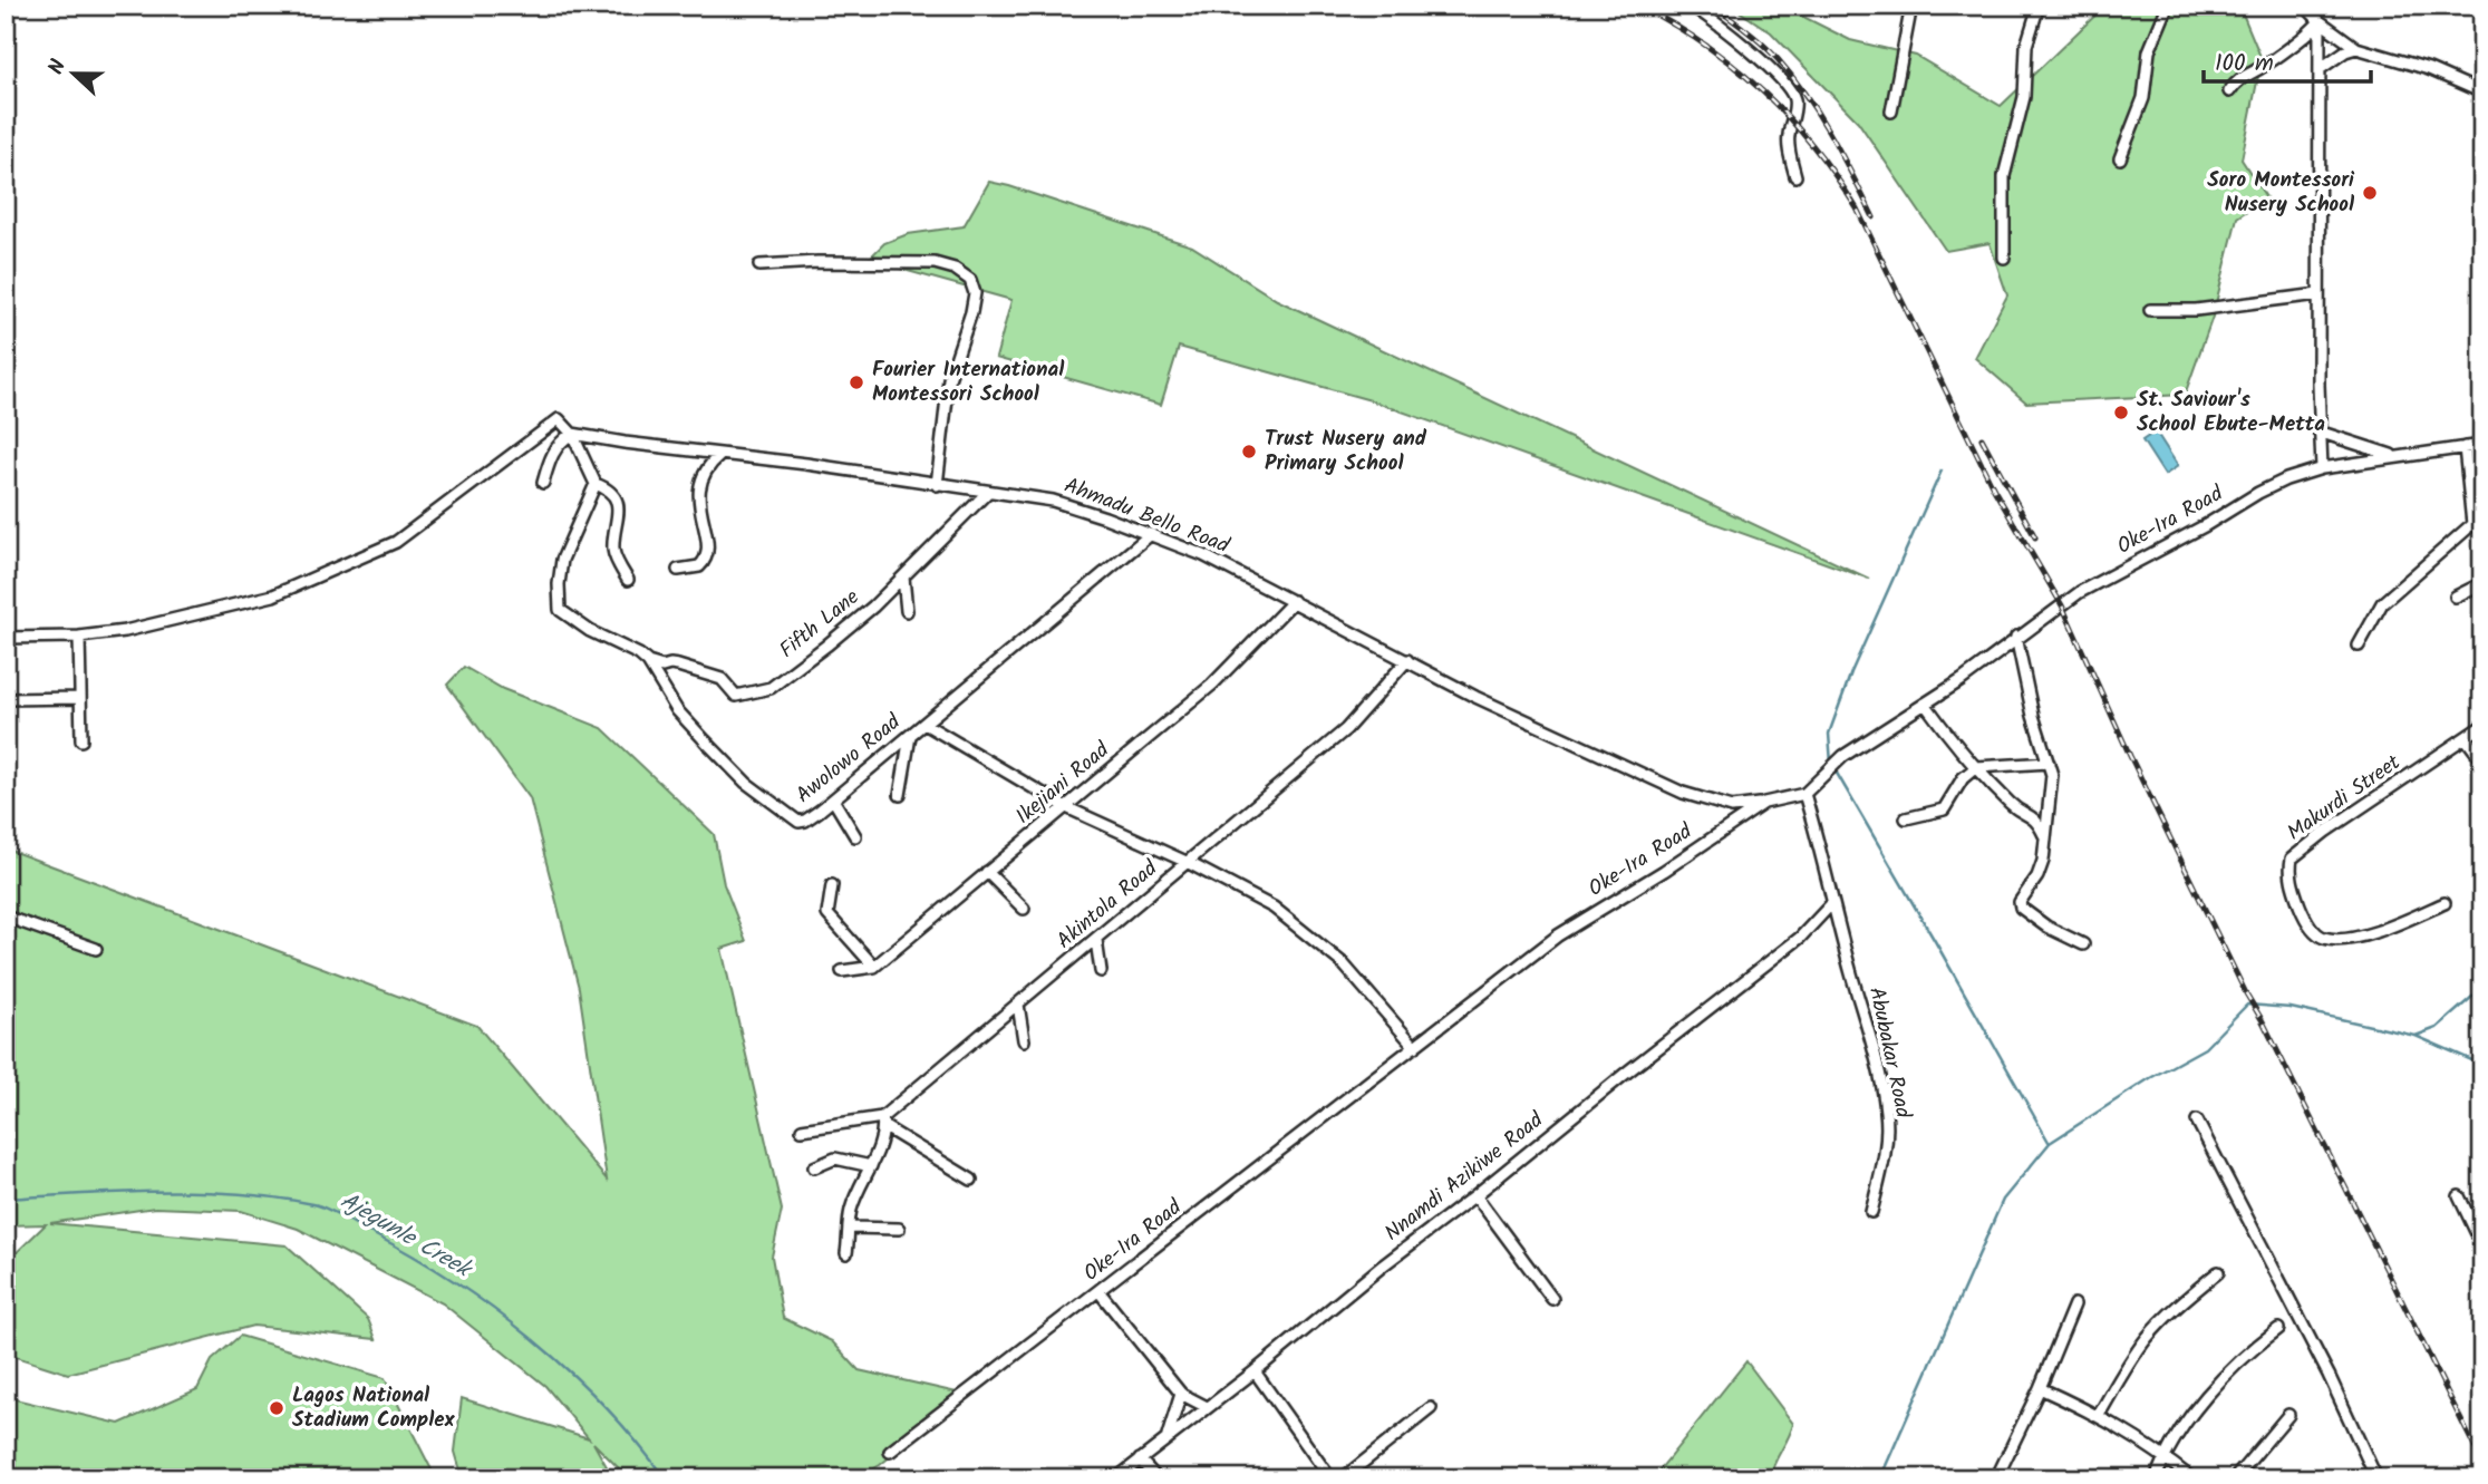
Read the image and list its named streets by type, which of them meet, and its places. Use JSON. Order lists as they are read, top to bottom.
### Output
{
  "streets": {
    "street": [
      "Ahmadu Bello Road",
      "Oke-Ira Road",
      "Fifth Lane",
      "Awolowo Road",
      "Ikejiani Road",
      "Makurdi Street",
      "Akintola Road",
      "Abubakar Road",
      "Nnamdi Azikiwe Road"
    ]
  },
  "crossings": [
    ["Ahmadu Bello Road", "Oke-Ira Road"],
    ["Ahmadu Bello Road", "Fifth Lane"],
    ["Ahmadu Bello Road", "Awolowo Road"],
    ["Ahmadu Bello Road", "Ikejiani Road"],
    ["Ahmadu Bello Road", "Akintola Road"],
    ["Fifth Lane", "Awolowo Road"],
    ["Abubakar Road", "Nnamdi Azikiwe Road"]
  ],
  "water": ["Ajegunle Creek"],
  "places": [
    "Soro Montessori Nusery School",
    "Fourier International Montessori School",
    "St. Saviour's School Ebute-Metta",
    "Trust Nusery and Primary School",
    "Lagos National Stadium Complex"
  ],
  "scale_bar": "100 m",
  "north": "left"
}
